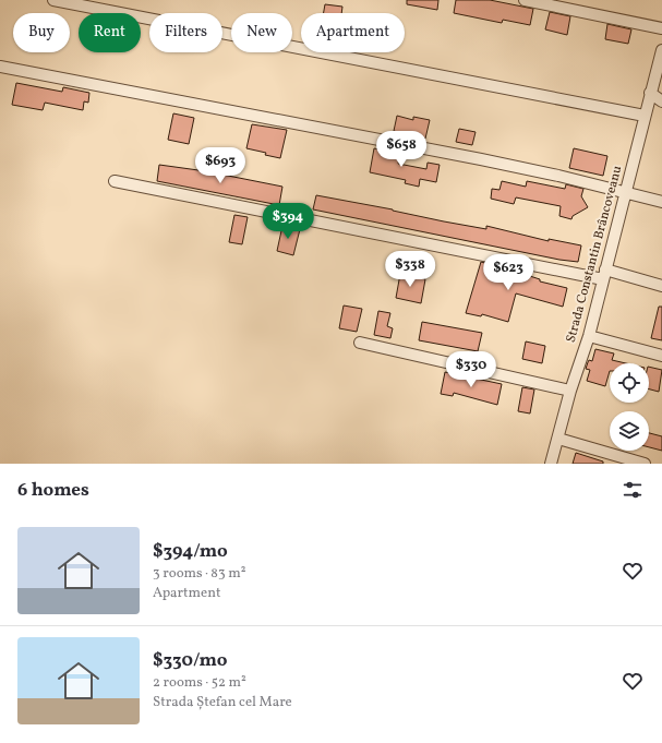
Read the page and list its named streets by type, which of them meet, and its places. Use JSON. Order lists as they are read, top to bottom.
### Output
{
  "streets": {
    "street": ["Strada Constantin Brâncoveanu"]
  },
  "page": {
    "chip": [
      "Buy",
      "Rent",
      "Filters",
      "New",
      "Apartment"
    ],
    "price": [
      "$658",
      "$693",
      "$394",
      "$338",
      "$623",
      "$330"
    ],
    "heading": "6 homes",
    "list": [
      {
        "name": "$394/mo",
        "note": "3 rooms · 83 m² · Apartment"
      },
      {
        "name": "$330/mo",
        "note": "2 rooms · 52 m² · Strada Ștefan cel Mare"
      }
    ]
  }
}
